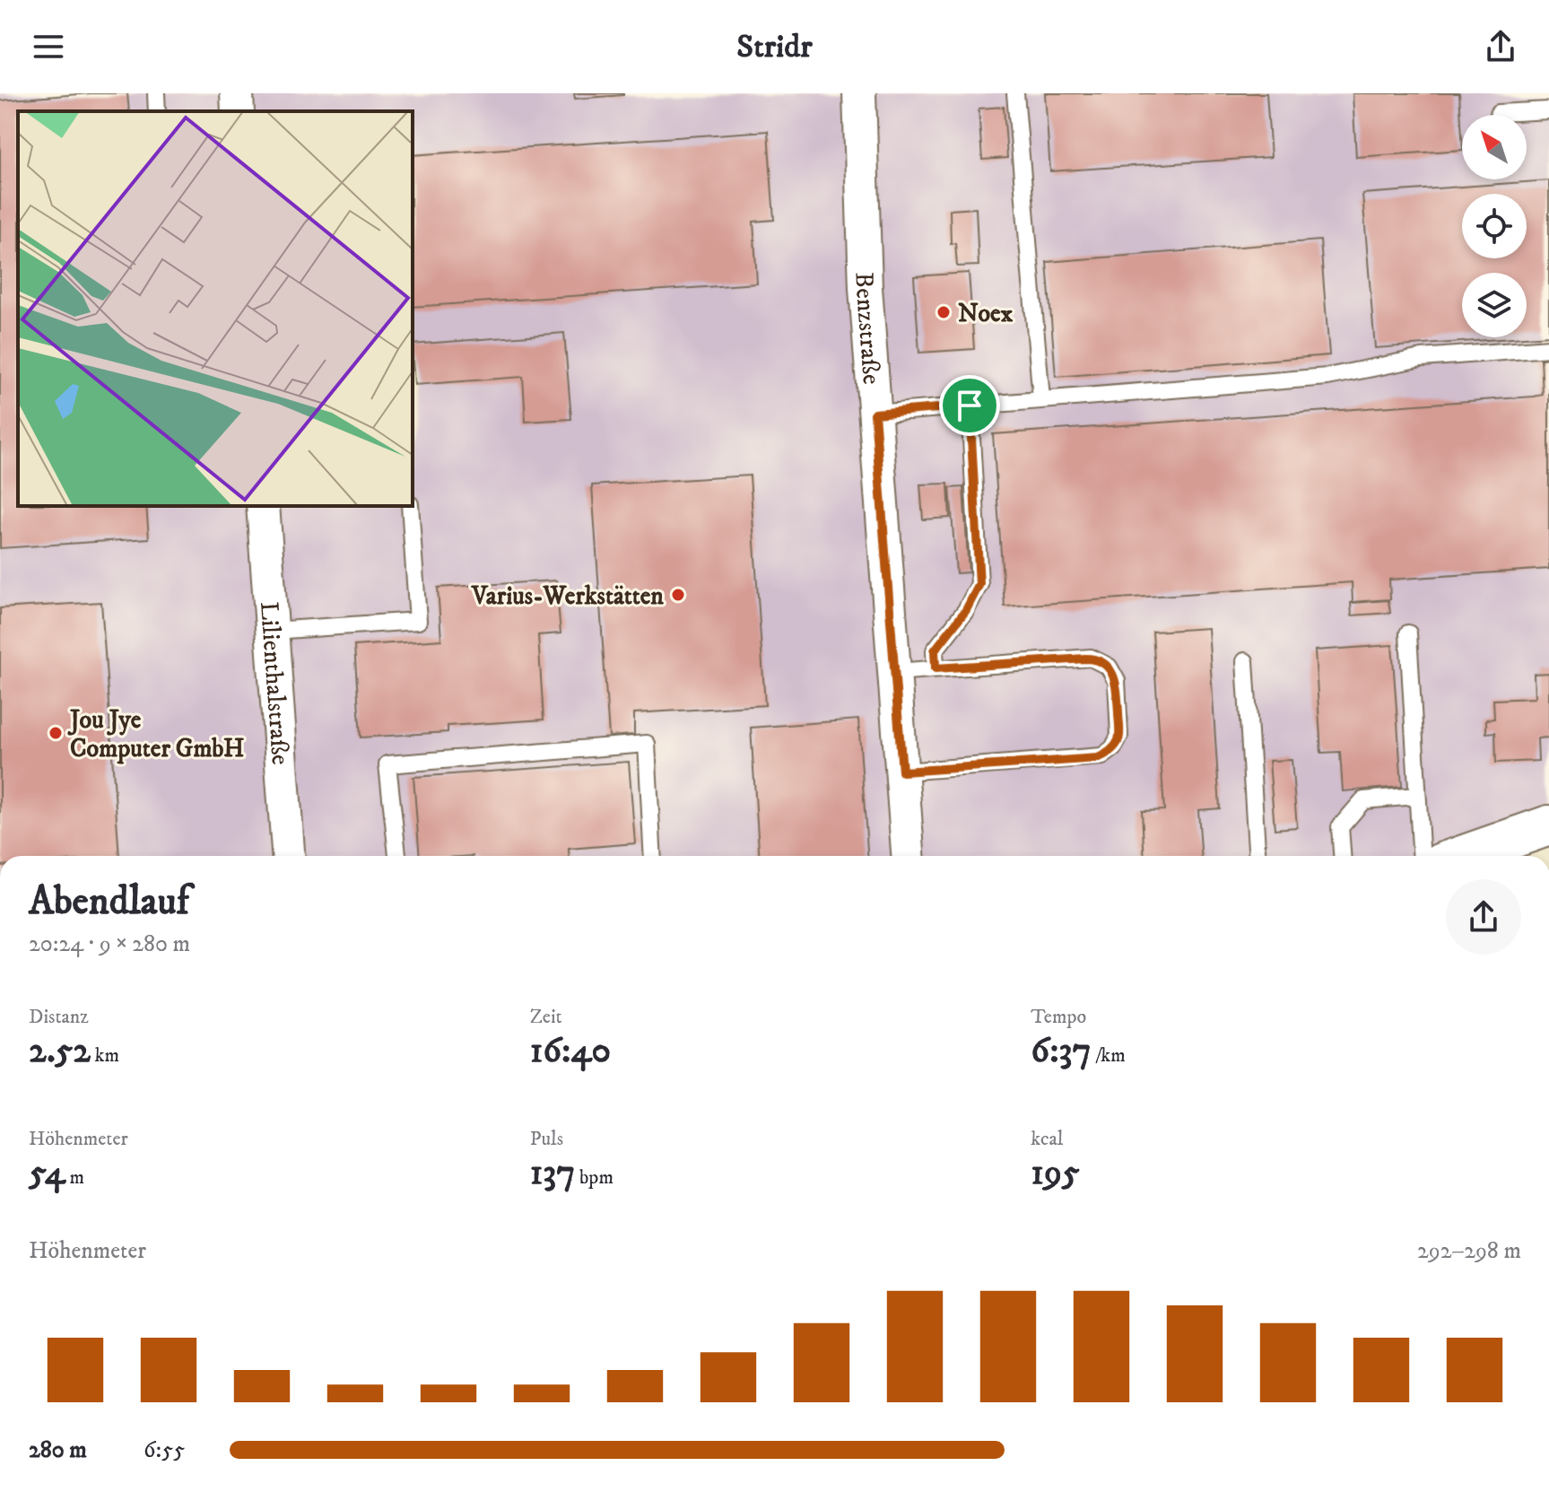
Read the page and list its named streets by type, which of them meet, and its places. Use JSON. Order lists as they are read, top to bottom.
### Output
{
  "streets": {
    "street": ["Benzstraße", "Lilienthalstraße"]
  },
  "places": ["Noex", "Varius-Werkstätten", "Jou Jye Computer GmbH"],
  "north": "top left",
  "page": {
    "header": "Stridr",
    "heading": ["Abendlauf", "20:24 · 9 × 280 m"],
    "stats": [
      ["Distanz", "2.52 km"],
      ["Zeit", "16:40"],
      ["Tempo", "6:37 /km"],
      ["Höhenmeter", "54 m"],
      ["Puls", "137 bpm"],
      ["kcal", "195"]
    ],
    "chart": ["Höhenmeter", "292–298 m"],
    "list": [
      {
        "name": "280 m",
        "note": "6:55"
      }
    ]
  }
}
